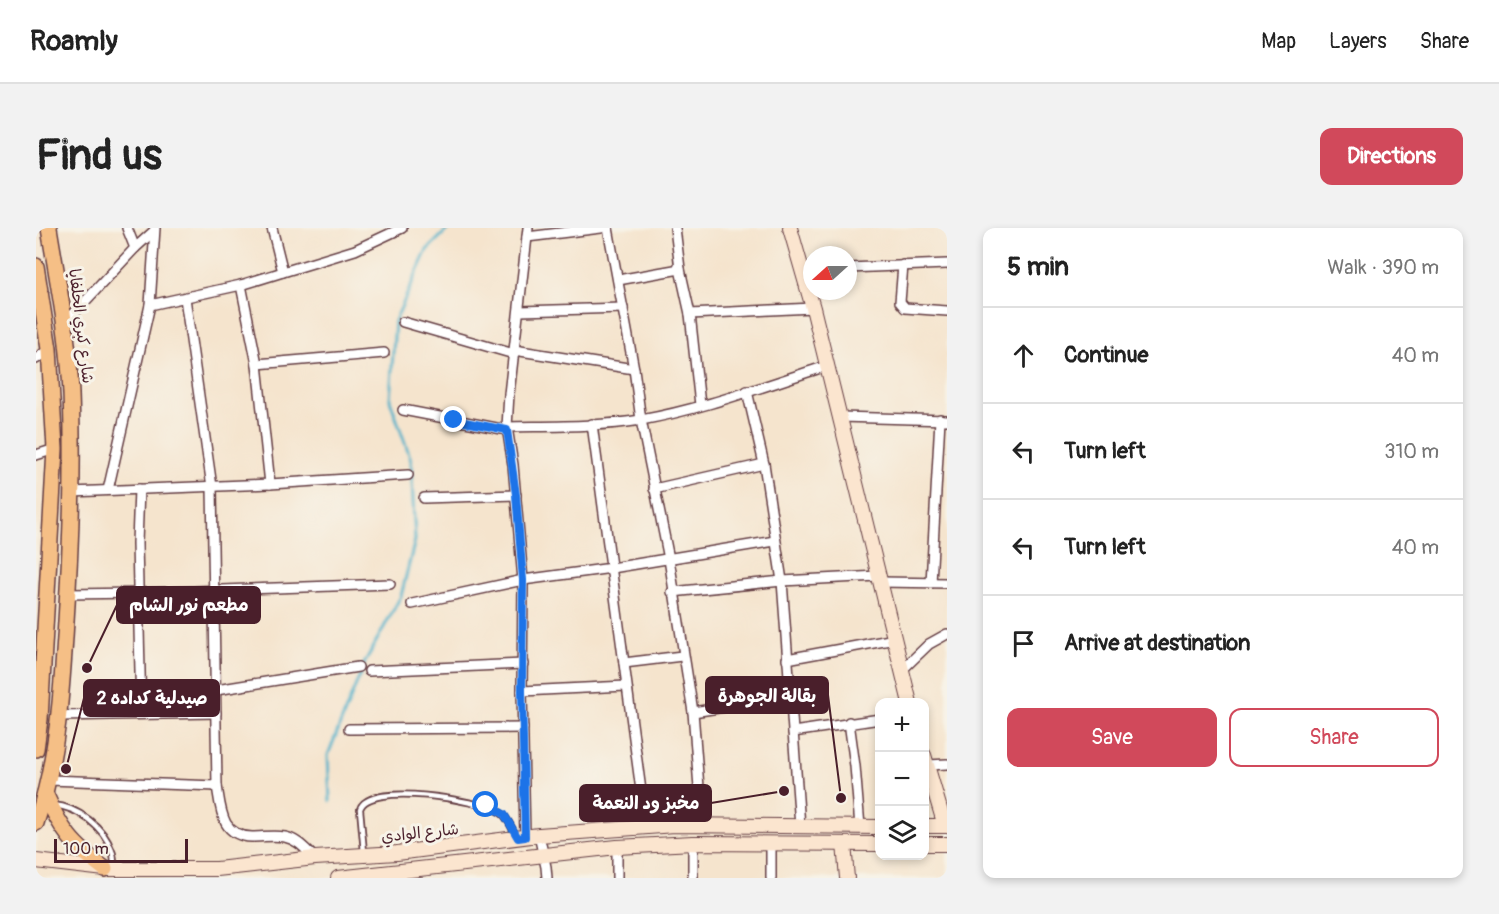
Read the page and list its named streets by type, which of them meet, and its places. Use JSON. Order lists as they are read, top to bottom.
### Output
{
  "streets": {
    "main road": ["شارع كبري الحلفايا", "شارع الوادي"]
  },
  "places": [
    "مطعم نور الشام",
    "صيدلية كداده 2",
    "مخبز ود النعمة",
    "بقالة الجوهرة"
  ],
  "scale_bar": "100 m",
  "north": "left",
  "page": {
    "header": "Roamly",
    "nav": ["Map", "Layers", "Share"],
    "buttons": [
      "Directions",
      ["Save", "Share"]
    ],
    "title": "Find us",
    "heading": ["5 min", "Walk · 390 m"],
    "list": [
      ["Continue", "40 m"],
      ["Turn left", "310 m"],
      ["Turn left", "40 m"],
      "Arrive at destination"
    ],
    "map_buttons": ["+", "−"],
    "scale": "100 m"
  }
}
